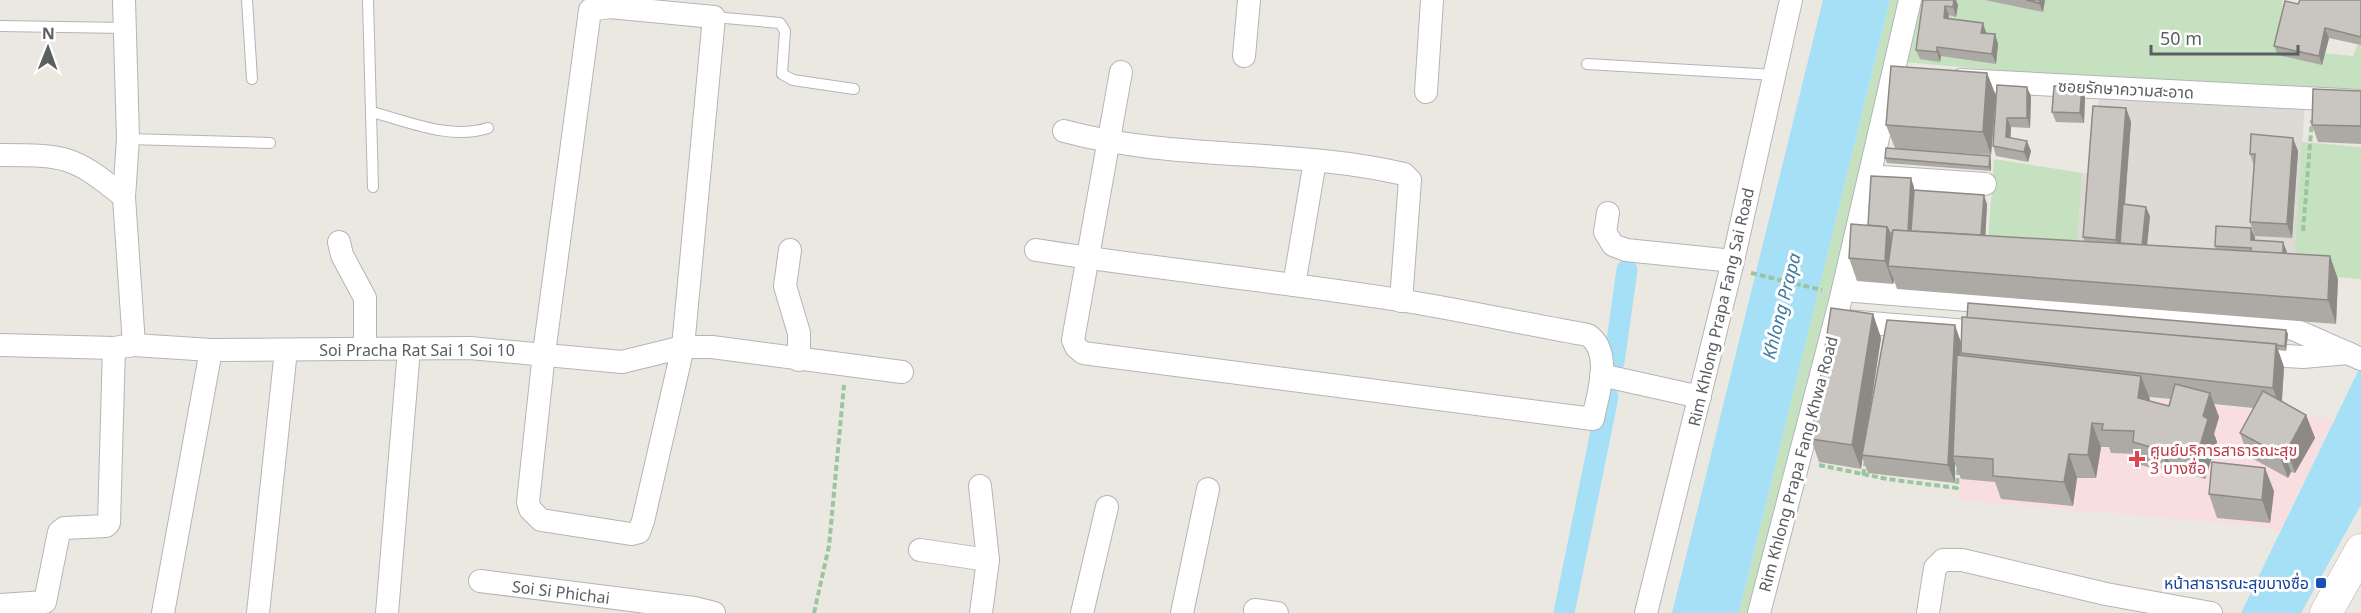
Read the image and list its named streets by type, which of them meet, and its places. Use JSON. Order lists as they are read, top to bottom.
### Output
{
  "streets": {
    "street": [
      "ซอยรักษาความสะอาด",
      "Rim Khlong Prapa Fang Sai Road",
      "Soi Pracha Rat Sai 1 Soi 10",
      "Rim Khlong Prapa Fang Khwa Road",
      "Soi Si Phichai"
    ]
  },
  "water": ["Khlong Prapa"],
  "places": {
    "health": ["ศูนย์บริการสาธารณะสุข 3 บางซื่อ"],
    "transit": ["หน้าสาธารณะสุขบางซื่อ"]
  },
  "scale_bar": "50 m",
  "north": "top"
}
